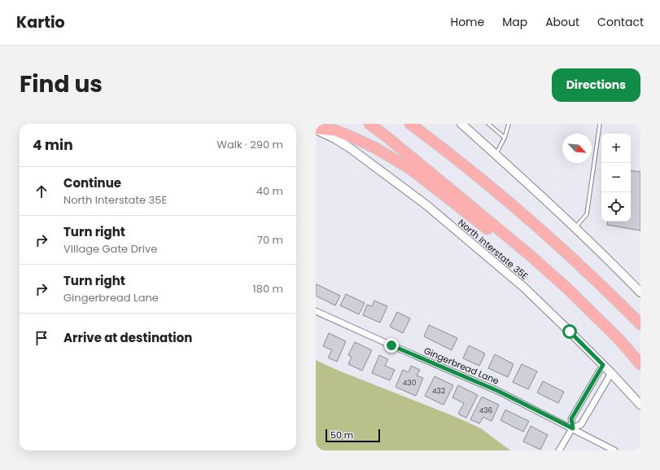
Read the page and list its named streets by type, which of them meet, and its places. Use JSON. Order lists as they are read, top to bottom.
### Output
{
  "streets": {
    "main road": ["North Interstate 35E"],
    "street": ["Gingerbread Lane"]
  },
  "house_numbers": ["430", "432", "436"],
  "scale_bar": "50 m",
  "north": "bottom right",
  "page": {
    "header": "Kartio",
    "nav": [
      "Home",
      "Map",
      "About",
      "Contact"
    ],
    "title": "Find us",
    "buttons": "Directions",
    "heading": ["4 min", "Walk · 290 m"],
    "map_buttons": ["+", "−"],
    "list": [
      ["Continue", "North Interstate 35E", "40 m"],
      ["Turn right", "Village Gate Drive", "70 m"],
      ["Turn right", "Gingerbread Lane", "180 m"],
      "Arrive at destination"
    ],
    "scale": "50 m"
  }
}
